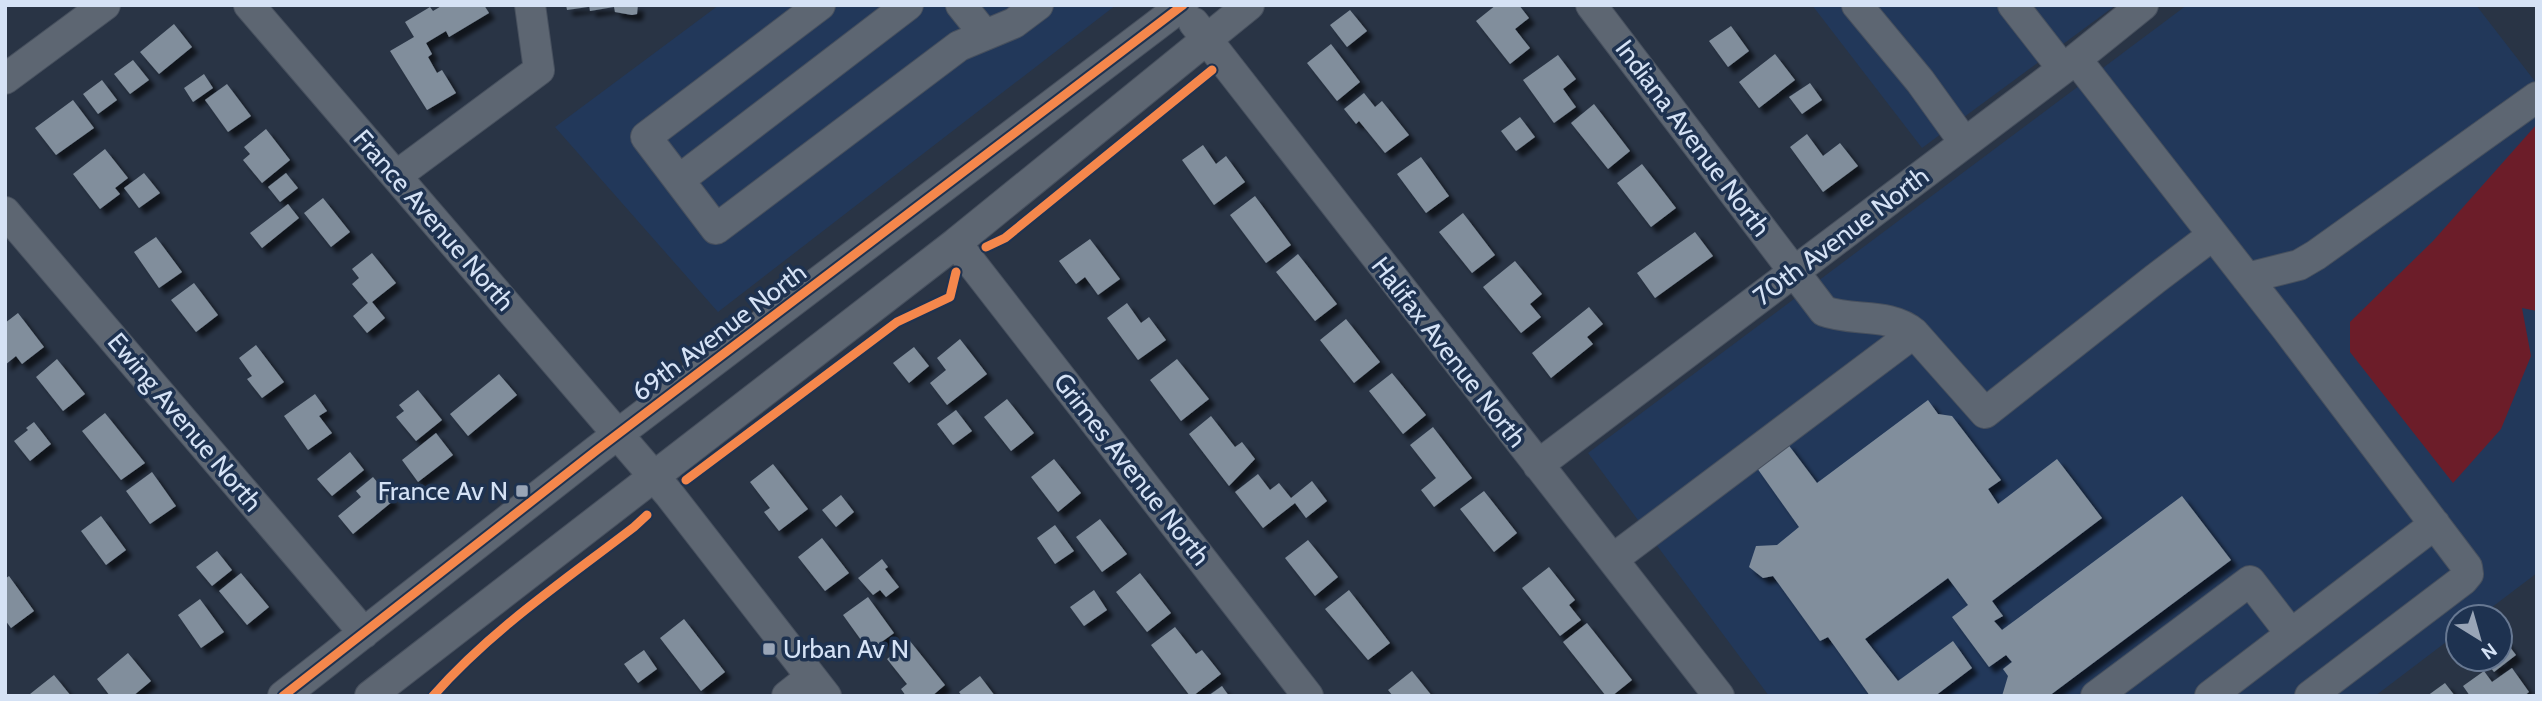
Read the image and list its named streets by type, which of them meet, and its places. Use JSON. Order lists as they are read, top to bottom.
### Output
{
  "streets": {
    "street": [
      "Indiana Avenue North",
      "France Avenue North",
      "70th Avenue North",
      "69th Avenue North",
      "Halifax Avenue North",
      "Ewing Avenue North",
      "Grimes Avenue North"
    ]
  },
  "crossings": [
    ["Indiana Avenue North", "70th Avenue North"],
    ["France Avenue North", "69th Avenue North"],
    ["70th Avenue North", "Halifax Avenue North"],
    ["69th Avenue North", "Halifax Avenue North"],
    ["69th Avenue North", "Ewing Avenue North"]
  ],
  "places": {
    "transit": ["France Av N", "Urban Av N"]
  },
  "north": "bottom right"
}
